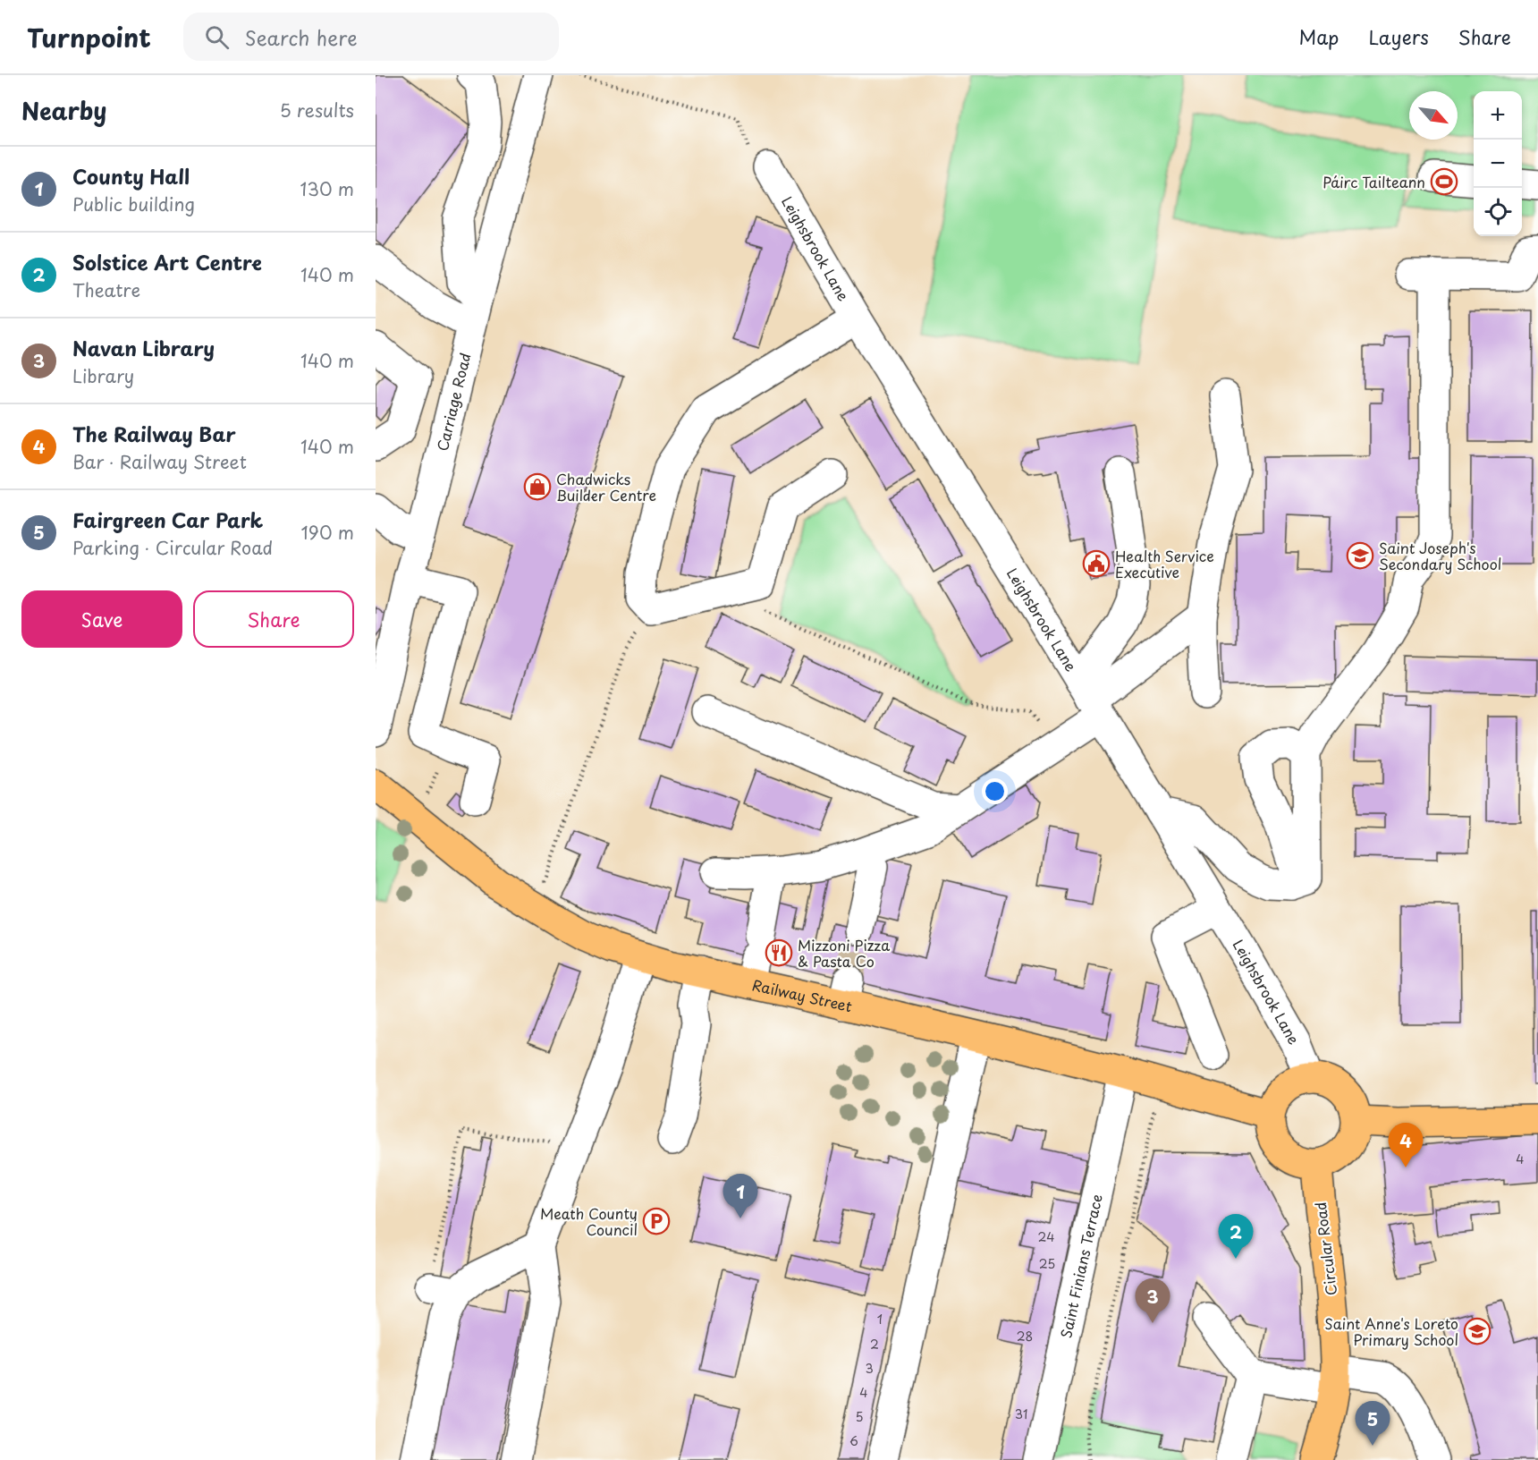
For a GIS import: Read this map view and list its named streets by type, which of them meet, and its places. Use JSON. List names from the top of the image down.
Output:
{
  "streets": {
    "main road": ["Railway Street", "Circular Road"],
    "street": ["Leighsbrook Lane", "Carriage Road", "Saint Finians Terrace"]
  },
  "crossings": [
    ["Railway Street", "Saint Finians Terrace"]
  ],
  "places": {
    "sports": ["Páirc Tailteann"],
    "shop": ["Chadwicks Builder Centre"],
    "school or university": ["Saint Joseph's Secondary School", "Saint Anne's Loreto Primary School"],
    "public building": ["Health Service Executive"],
    "restaurant": ["Mizzoni Pizza & Pasta Co"],
    "parking": ["Meath County Council"]
  },
  "house_numbers": [
    "4",
    "24",
    "25",
    "1",
    "28",
    "2",
    "3",
    "4",
    "31",
    "5",
    "6"
  ],
  "north": "bottom right",
  "page": {
    "header": "Turnpoint",
    "search": "Search here",
    "nav": ["Map", "Layers", "Share"],
    "heading": ["Nearby", "5 results"],
    "map_buttons": ["+", "−"],
    "list": [
      {
        "mark": "1",
        "name": "County Hall",
        "note": "Public building",
        "value": "130 m"
      },
      {
        "mark": "2",
        "name": "Solstice Art Centre",
        "note": "Theatre",
        "value": "140 m"
      },
      {
        "mark": "3",
        "name": "Navan Library",
        "note": "Library",
        "value": "140 m"
      },
      {
        "mark": "4",
        "name": "The Railway Bar",
        "note": "Bar · Railway Street",
        "value": "140 m"
      },
      {
        "mark": "5",
        "name": "Fairgreen Car Park",
        "note": "Parking · Circular Road",
        "value": "190 m"
      }
    ],
    "buttons": ["Save", "Share"],
    "pins": [
      "4",
      "1",
      "2",
      "3",
      "5"
    ]
  }
}
